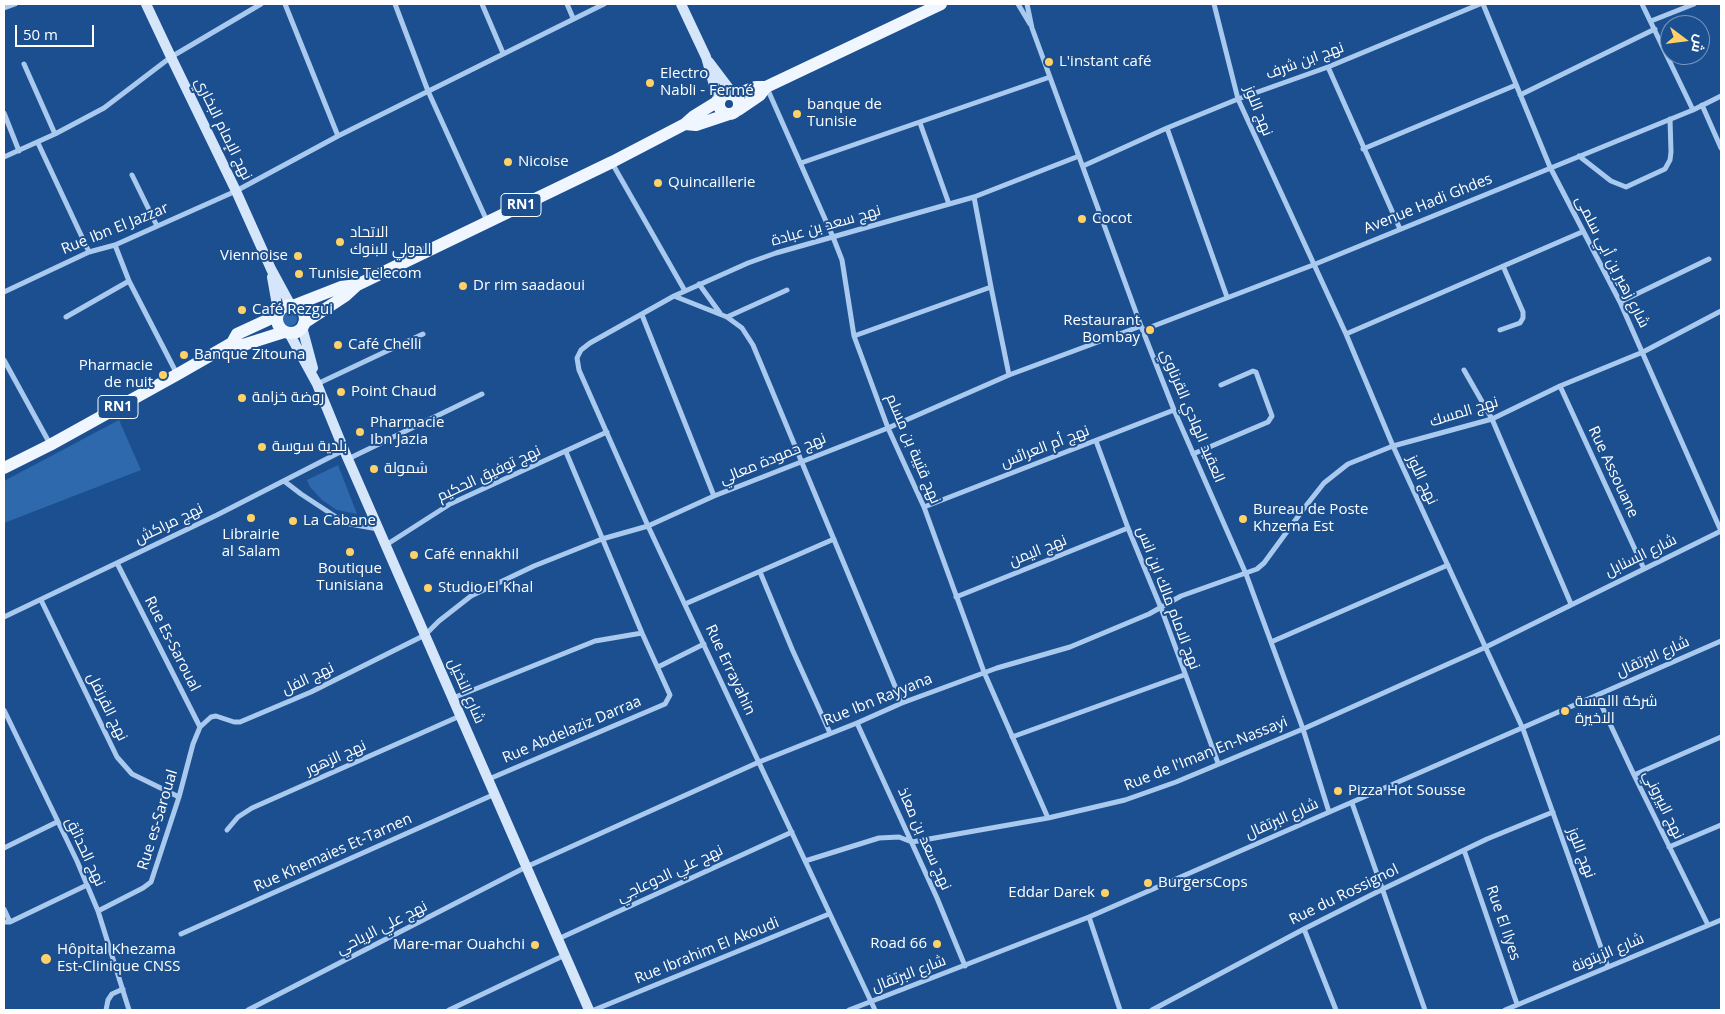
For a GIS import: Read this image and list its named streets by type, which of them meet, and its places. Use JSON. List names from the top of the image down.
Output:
{
  "streets": {
    "main road": ["RN1"],
    "street": [
      "نهج ابن شرف",
      "نهج اللوز",
      "نهج الإمام البخاري",
      "Avenue Hadi Ghdes",
      "نهج سعد بن عبادة",
      "Rue Ibn El Jazzar",
      "شارع زهير بن أبي سلمى",
      "نهج المسك",
      "العقيد الهادي القرناوي",
      "نهج أم العرائس",
      "نهج قتيبة بن مسلم",
      "نهج حمودة معالي",
      "Rue Assouane",
      "نهج توفيق الحكيم",
      "نهج مراكش",
      "نهج اليمن",
      "شارع السنابل",
      "نهج الامام مالك ابن انس",
      "Rue Es-Saroual",
      "شارع البرتقال",
      "Rue Errayahin",
      "نهج الفل",
      "شارع النخيل",
      "Rue Ibn Rayyana",
      "نهج القرنفل",
      "Rue Abdelaziz Darraa",
      "Rue de l'Iman En-Nassayi",
      "نهج الزهور",
      "نهج البيروني",
      "Rue es-Saroual",
      "نهج سعد بن معاذ",
      "نهج الحدائق",
      "Rue Khemaies Et-Tarnen",
      "نهج علي الدوعاجي",
      "Rue du Rossignol",
      "Rue El Ilyes",
      "نهج علي الرياحي",
      "Rue Ibrahim El Akoudi",
      "شارع الزيتونة"
    ]
  },
  "crossings": [
    ["نهج ابن شرف", "نهج اللوز"],
    ["نهج ابن شرف", "شارع زهير بن أبي سلمى"],
    ["نهج ابن شرف", "العقيد الهادي القرناوي"],
    ["نهج اللوز", "Avenue Hadi Ghdes"],
    ["نهج اللوز", "نهج المسك"],
    ["نهج اللوز", "شارع السنابل"],
    ["نهج اللوز", "شارع البرتقال"],
    ["نهج اللوز", "Rue de l'Iman En-Nassayi"],
    ["نهج اللوز", "Rue du Rossignol"],
    ["نهج اللوز", "شارع الزيتونة"],
    ["نهج الإمام البخاري", "RN1"],
    ["نهج الإمام البخاري", "Rue Ibn El Jazzar"],
    ["Avenue Hadi Ghdes", "شارع زهير بن أبي سلمى"],
    ["Avenue Hadi Ghdes", "العقيد الهادي القرناوي"],
    ["Avenue Hadi Ghdes", "نهج حمودة معالي"],
    ["RN1", "نهج قتيبة بن مسلم"],
    ["نهج سعد بن عبادة", "العقيد الهادي القرناوي"],
    ["نهج سعد بن عبادة", "نهج قتيبة بن مسلم"],
    ["نهج سعد بن عبادة", "Rue Errayahin"],
    ["شارع زهير بن أبي سلمى", "نهج المسك"],
    ["شارع زهير بن أبي سلمى", "شارع السنابل"],
    ["نهج المسك", "العقيد الهادي القرناوي"],
    ["نهج المسك", "Rue Assouane"],
    ["نهج المسك", "Rue Ibn Rayyana"],
    ["العقيد الهادي القرناوي", "نهج أم العرائس"],
    ["العقيد الهادي القرناوي", "نهج حمودة معالي"],
    ["العقيد الهادي القرناوي", "شارع البرتقال"],
    ["العقيد الهادي القرناوي", "Rue Ibn Rayyana"],
    ["العقيد الهادي القرناوي", "Rue de l'Iman En-Nassayi"],
    ["نهج أم العرائس", "نهج قتيبة بن مسلم"],
    ["نهج أم العرائس", "نهج الامام مالك ابن انس"],
    ["نهج قتيبة بن مسلم", "نهج حمودة معالي"],
    ["نهج قتيبة بن مسلم", "نهج اليمن"],
    ["نهج قتيبة بن مسلم", "Rue Ibn Rayyana"],
    ["نهج قتيبة بن مسلم", "Rue de l'Iman En-Nassayi"],
    ["نهج حمودة معالي", "Rue Errayahin"],
    ["نهج حمودة معالي", "نهج الفل"],
    ["نهج حمودة معالي", "شارع النخيل"],
    ["Rue Assouane", "شارع السنابل"],
    ["نهج توفيق الحكيم", "Rue Errayahin"],
    ["نهج توفيق الحكيم", "شارع النخيل"],
    ["نهج مراكش", "Rue Es-Saroual"],
    ["نهج مراكش", "شارع النخيل"],
    ["نهج مراكش", "نهج القرنفل"],
    ["نهج اليمن", "نهج الامام مالك ابن انس"],
    ["شارع السنابل", "Rue de l'Iman En-Nassayi"],
    ["نهج الامام مالك ابن انس", "Rue Ibn Rayyana"],
    ["نهج الامام مالك ابن انس", "Rue de l'Iman En-Nassayi"],
    ["Rue Es-Saroual", "نهج الفل"],
    ["Rue Es-Saroual", "Rue es-Saroual"],
    ["شارع البرتقال", "Rue Errayahin"],
    ["شارع البرتقال", "نهج البيروني"],
    ["شارع البرتقال", "نهج سعد بن معاذ"],
    ["Rue Errayahin", "Rue Ibn Rayyana"],
    ["Rue Errayahin", "Rue de l'Iman En-Nassayi"],
    ["Rue Errayahin", "نهج علي الدوعاجي"],
    ["Rue Errayahin", "Rue Ibrahim El Akoudi"],
    ["نهج الفل", "شارع النخيل"],
    ["نهج الفل", "Rue es-Saroual"],
    ["شارع النخيل", "Rue Ibn Rayyana"],
    ["شارع النخيل", "Rue Abdelaziz Darraa"],
    ["شارع النخيل", "نهج الزهور"],
    ["شارع النخيل", "Rue Khemaies Et-Tarnen"],
    ["شارع النخيل", "نهج علي الدوعاجي"],
    ["شارع النخيل", "نهج علي الرياحي"],
    ["Rue Ibn Rayyana", "نهج سعد بن معاذ"],
    ["Rue Ibn Rayyana", "نهج علي الرياحي"],
    ["نهج القرنفل", "Rue es-Saroual"],
    ["Rue de l'Iman En-Nassayi", "نهج سعد بن معاذ"],
    ["نهج البيروني", "شارع الزيتونة"],
    ["Rue es-Saroual", "نهج الحدائق"],
    ["Rue du Rossignol", "Rue El Ilyes"],
    ["Rue El Ilyes", "شارع الزيتونة"]
  ],
  "places": [
    "L'instant café",
    "Electro Nabli - Fermé",
    "banque de Tunisie",
    "Nicoise",
    "Quincaillerie",
    "Cocot",
    "الاتحاد الدولي للبنوك",
    "Viennoise",
    "Tunisie Telecom",
    "Dr rim saadaoui",
    "Café Rezgui",
    "Restaurant Bombay",
    "Café Chelli",
    "Banque Zitouna",
    "Pharmacie de nuit",
    "Point Chaud",
    "روضة خزامة",
    "Pharmacie Ibn Jazia",
    "بلدية سوسة",
    "شمولة",
    "Librairie al Salam",
    "Bureau de Poste Khzema Est",
    "La Cabane",
    "Boutique Tunisiana",
    "Café ennakhil",
    "Studio El Khal",
    "شركة االمسة الاخيرة",
    "Pizza Hot Sousse",
    "BurgersCops",
    "Eddar Darek",
    "Road 66",
    "Mare-mar Ouahchi",
    "Hôpital Khezama Est-Clinique CNSS"
  ],
  "scale_bar": "50 m",
  "north": "right"
}
